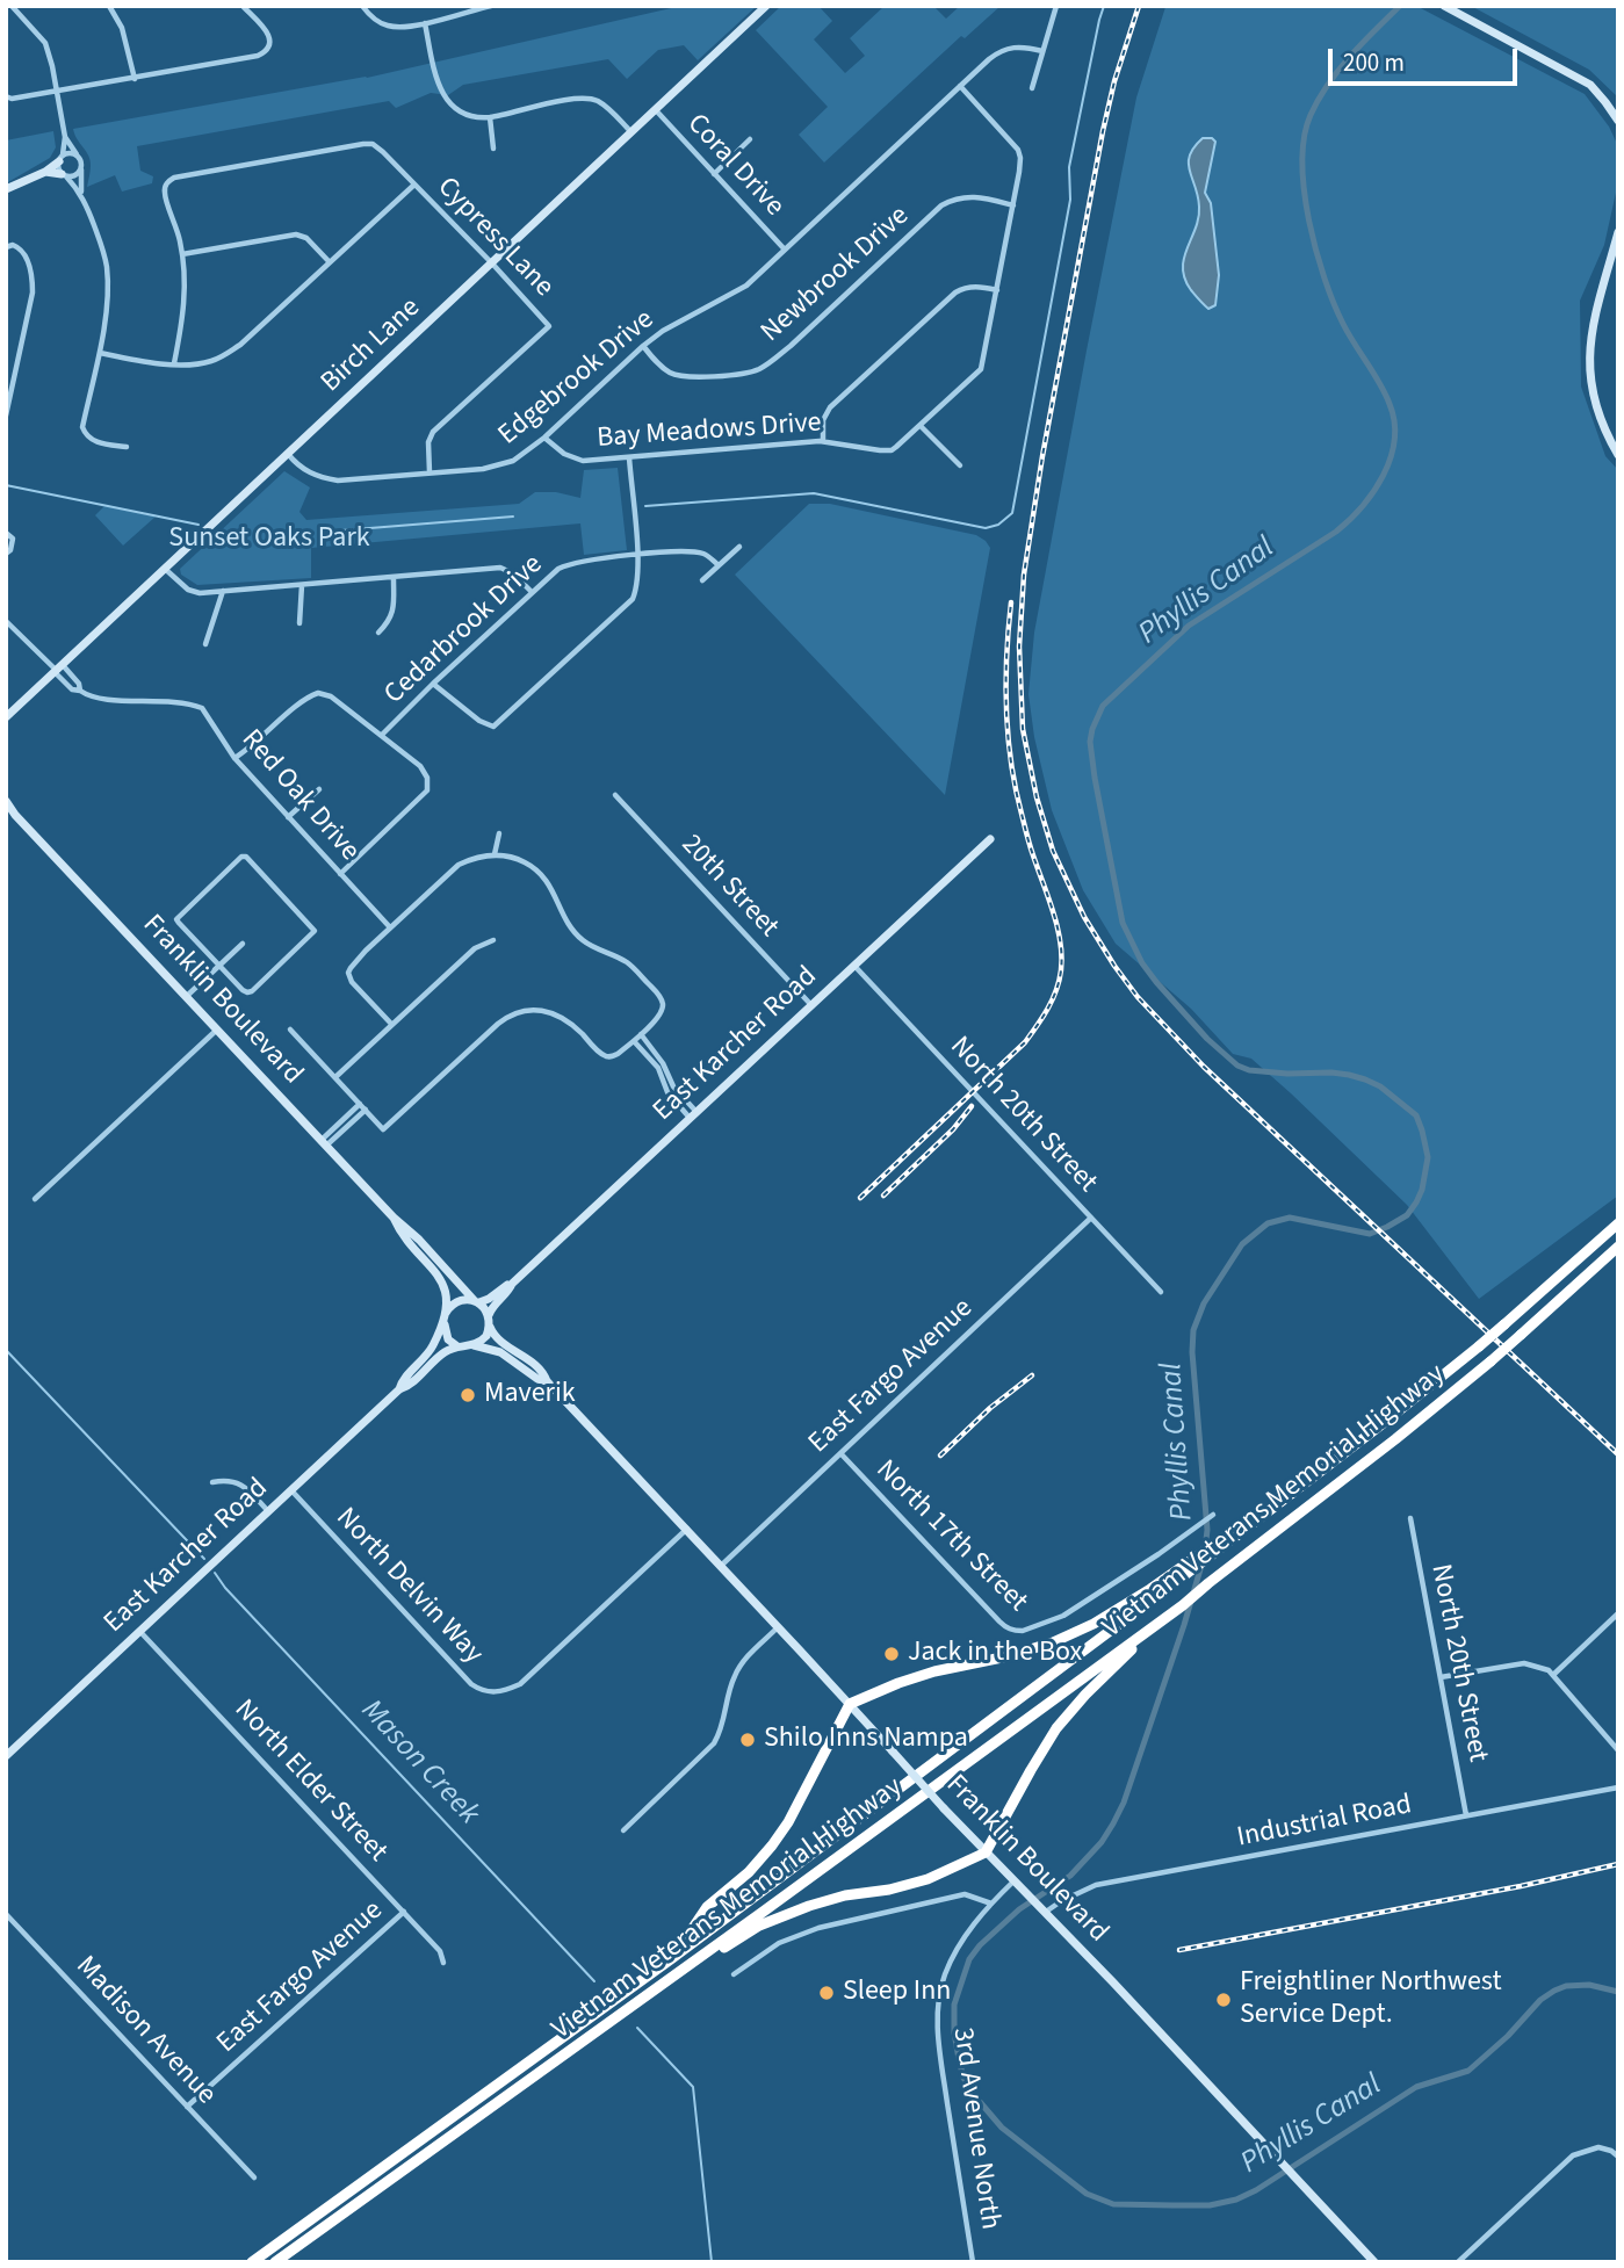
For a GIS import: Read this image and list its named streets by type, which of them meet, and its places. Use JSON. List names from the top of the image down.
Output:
{
  "streets": {
    "highway": ["Vietnam Veterans Memorial Highway"],
    "main road": ["Birch Lane", "Franklin Boulevard", "East Karcher Road"],
    "street": [
      "Coral Drive",
      "Cypress Lane",
      "Newbrook Drive",
      "Edgebrook Drive",
      "Bay Meadows Drive",
      "Cedarbrook Drive",
      "Red Oak Drive",
      "20th Street",
      "North 20th Street",
      "East Fargo Avenue",
      "North 17th Street",
      "North Delvin Way",
      "North Elder Street",
      "Industrial Road",
      "Madison Avenue",
      "3rd Avenue North"
    ]
  },
  "crossings": [
    ["Coral Drive", "Birch Lane"],
    ["Coral Drive", "Edgebrook Drive"],
    ["Cypress Lane", "Birch Lane"],
    ["Cypress Lane", "Edgebrook Drive"],
    ["Newbrook Drive", "Edgebrook Drive"],
    ["Newbrook Drive", "Bay Meadows Drive"],
    ["Birch Lane", "Edgebrook Drive"],
    ["Birch Lane", "Red Oak Drive"],
    ["Edgebrook Drive", "Bay Meadows Drive"],
    ["20th Street", "East Karcher Road"],
    ["Franklin Boulevard", "East Fargo Avenue"],
    ["Franklin Boulevard", "North Delvin Way"],
    ["Franklin Boulevard", "Industrial Road"],
    ["Franklin Boulevard", "3rd Avenue North"],
    ["East Karcher Road", "North 20th Street"],
    ["East Karcher Road", "North Delvin Way"],
    ["East Karcher Road", "North Elder Street"],
    ["North 20th Street", "East Fargo Avenue"],
    ["North 20th Street", "Industrial Road"],
    ["East Fargo Avenue", "North 17th Street"],
    ["East Fargo Avenue", "North Elder Street"],
    ["East Fargo Avenue", "Madison Avenue"]
  ],
  "water": ["Phyllis Canal", "Mason Creek"],
  "parks": ["Sunset Oaks Park"],
  "places": [
    "Maverik",
    "Jack in the Box",
    "Shilo Inns Nampa",
    "Sleep Inn",
    "Freightliner Northwest Service Dept."
  ],
  "scale_bar": "200 m"
}
